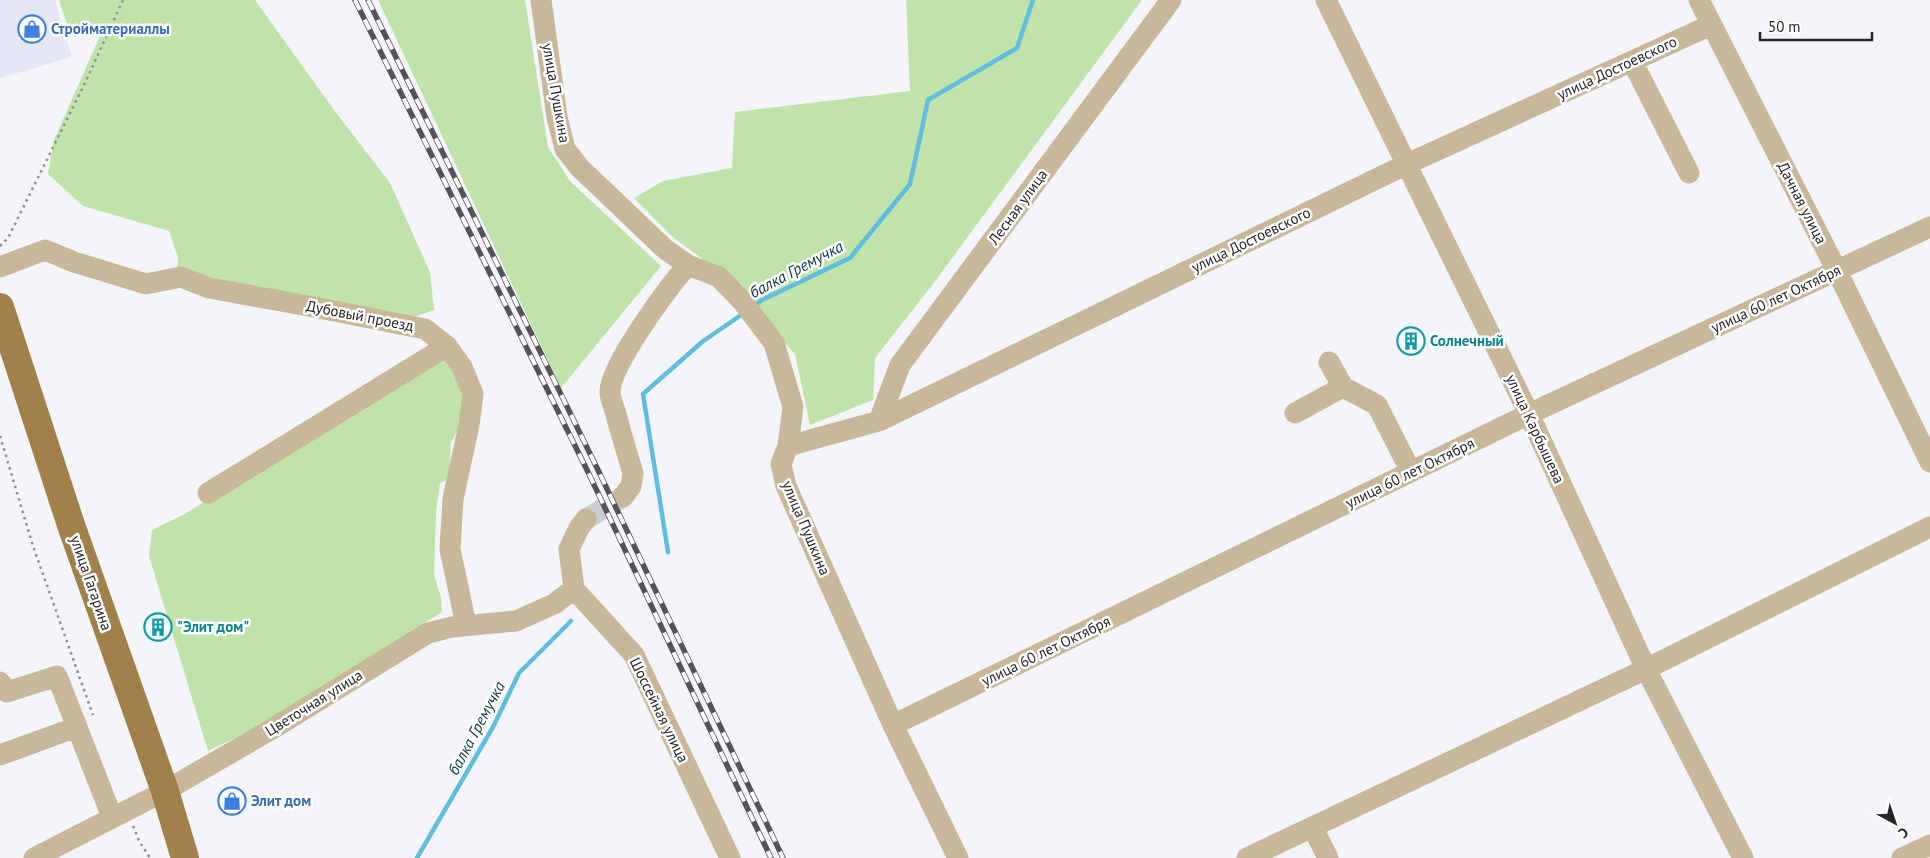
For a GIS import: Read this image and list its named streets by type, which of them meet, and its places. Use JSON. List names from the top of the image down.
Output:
{
  "streets": {
    "main road": ["улица Гагарина"],
    "street": [
      "улица Достоевского",
      "улица Пушкина",
      "Дачная улица",
      "Лесная улица",
      "улица 60 лет Октября",
      "Дубовый проезд",
      "улица Карбышева",
      "Цветочная улица",
      "Шоссейная улица"
    ]
  },
  "crossings": [
    ["улица Достоевского", "улица Пушкина"],
    ["улица Достоевского", "Дачная улица"],
    ["улица Достоевского", "Лесная улица"],
    ["улица Достоевского", "улица Карбышева"],
    ["улица Пушкина", "улица 60 лет Октября"],
    ["Дачная улица", "улица 60 лет Октября"],
    ["улица 60 лет Октября", "улица Карбышева"],
    ["улица Гагарина", "Цветочная улица"],
    ["Цветочная улица", "Шоссейная улица"]
  ],
  "water": ["балка Гремучка"],
  "places": {
    "shop": ["Стройматериаллы", "Элит дом"],
    "building": ["Солнечный", "\"Элит дом\""]
  },
  "scale_bar": "50 m",
  "north": "bottom right"
}
